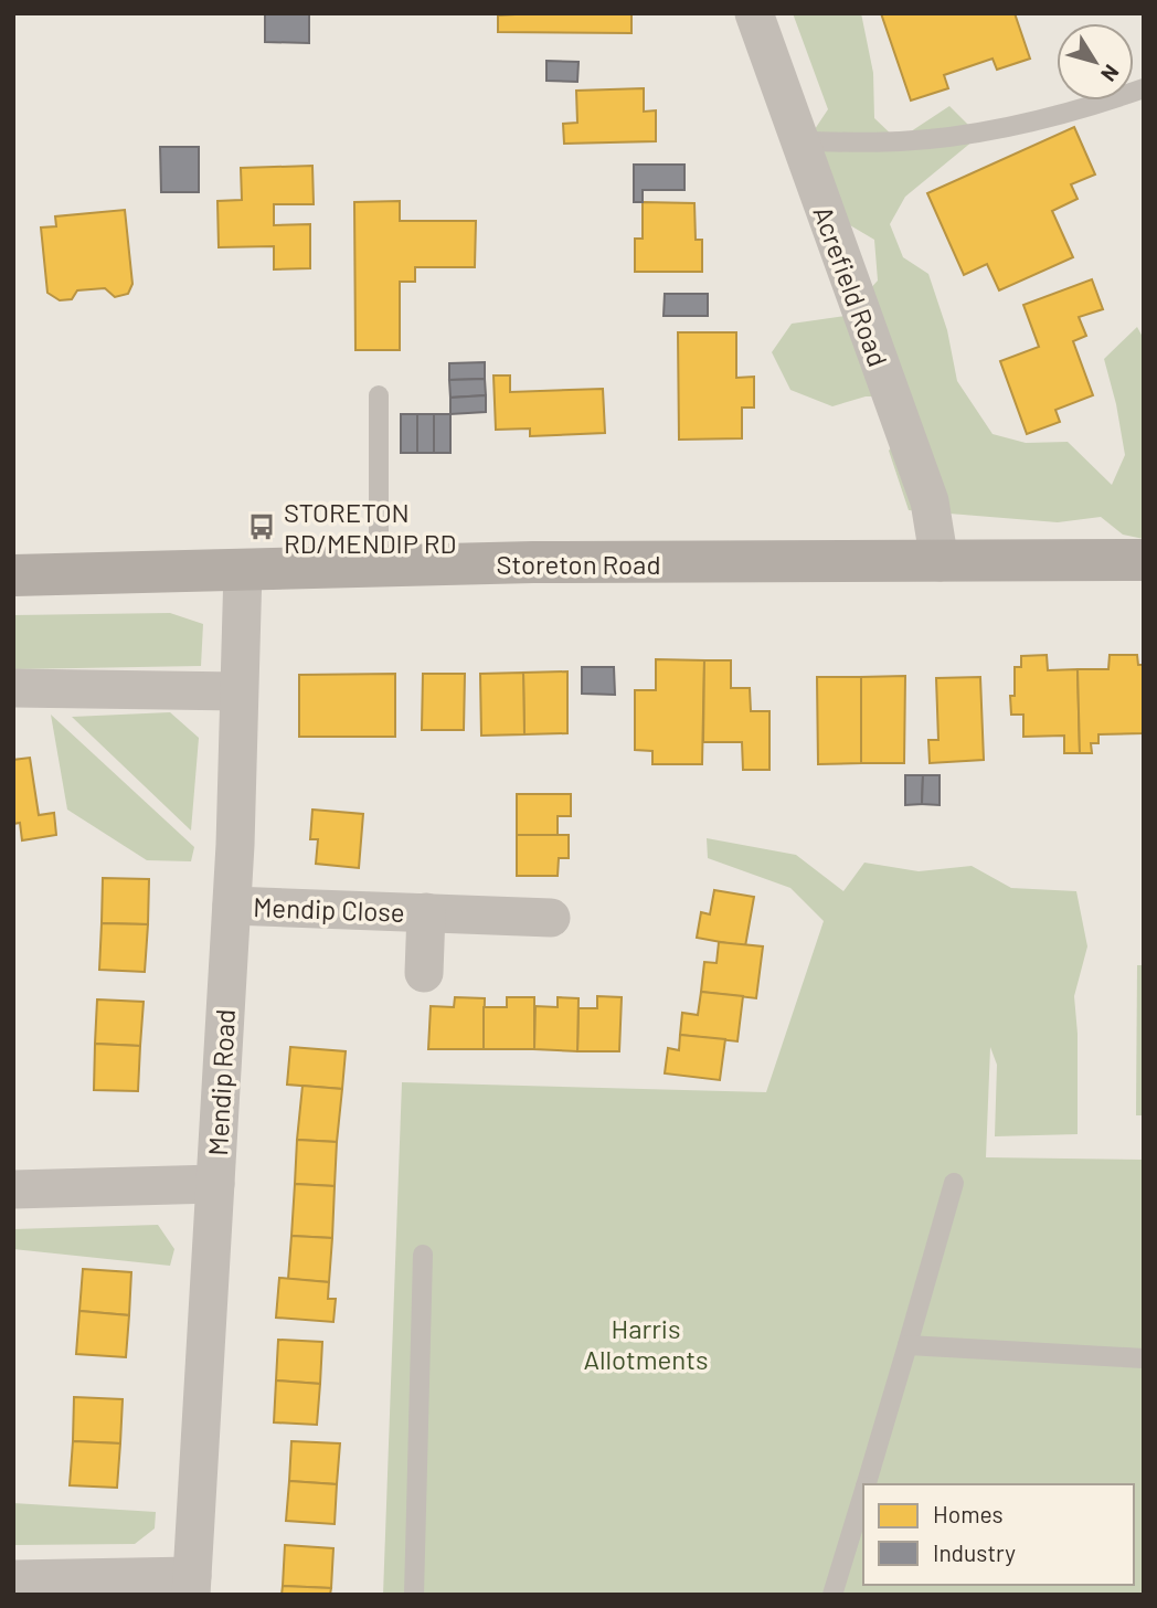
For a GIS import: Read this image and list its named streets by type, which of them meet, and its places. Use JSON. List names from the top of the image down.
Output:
{
  "streets": {
    "main road": ["Storeton Road"],
    "street": ["Acrefield Road", "Mendip Close", "Mendip Road"]
  },
  "crossings": [
    ["Acrefield Road", "Storeton Road"],
    ["Storeton Road", "Mendip Road"],
    ["Mendip Close", "Mendip Road"]
  ],
  "parks": ["Harris Allotments"],
  "places": {
    "bus stop": ["STORETON RD/MENDIP RD"]
  },
  "legend": ["Homes", "Industry"],
  "north": "bottom right"
}
